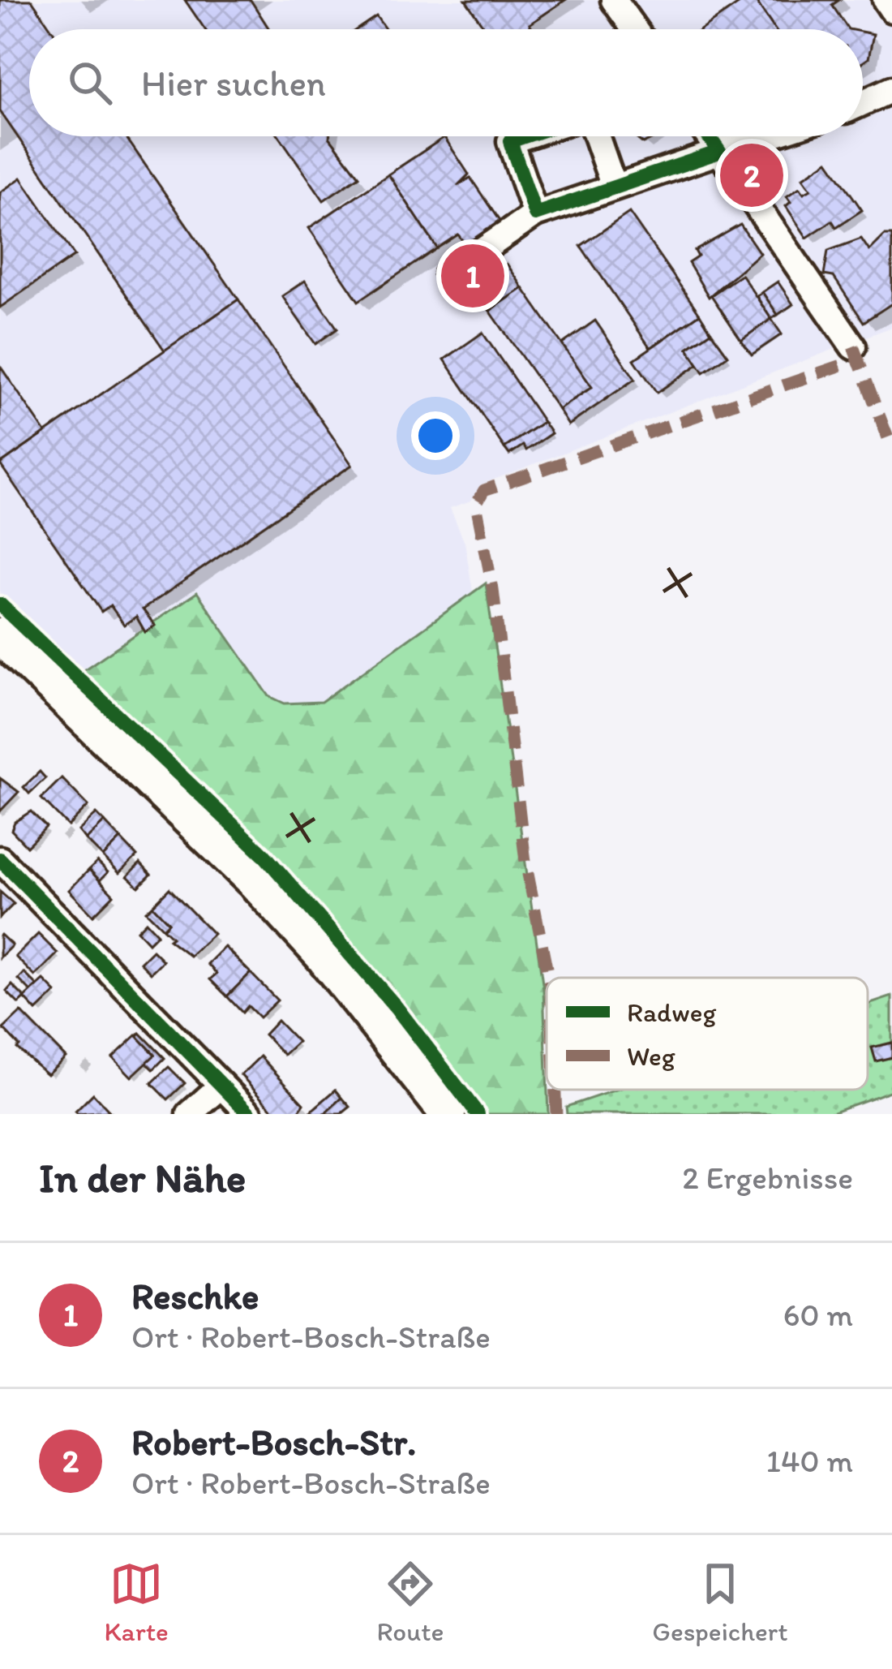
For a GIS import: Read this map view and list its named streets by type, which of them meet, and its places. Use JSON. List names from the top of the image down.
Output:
{
  "legend": ["Radweg", "Weg"],
  "page": {
    "search": "Hier suchen",
    "pins": ["2", "1"],
    "heading": ["In der Nähe", "2 Ergebnisse"],
    "list": [
      {
        "mark": "1",
        "name": "Reschke",
        "note": "Ort · Robert-Bosch-Straße",
        "value": "60 m"
      },
      {
        "mark": "2",
        "name": "Robert-Bosch-Str.",
        "note": "Ort · Robert-Bosch-Straße",
        "value": "140 m"
      }
    ],
    "nav": ["Karte", "Route", "Gespeichert"]
  }
}
